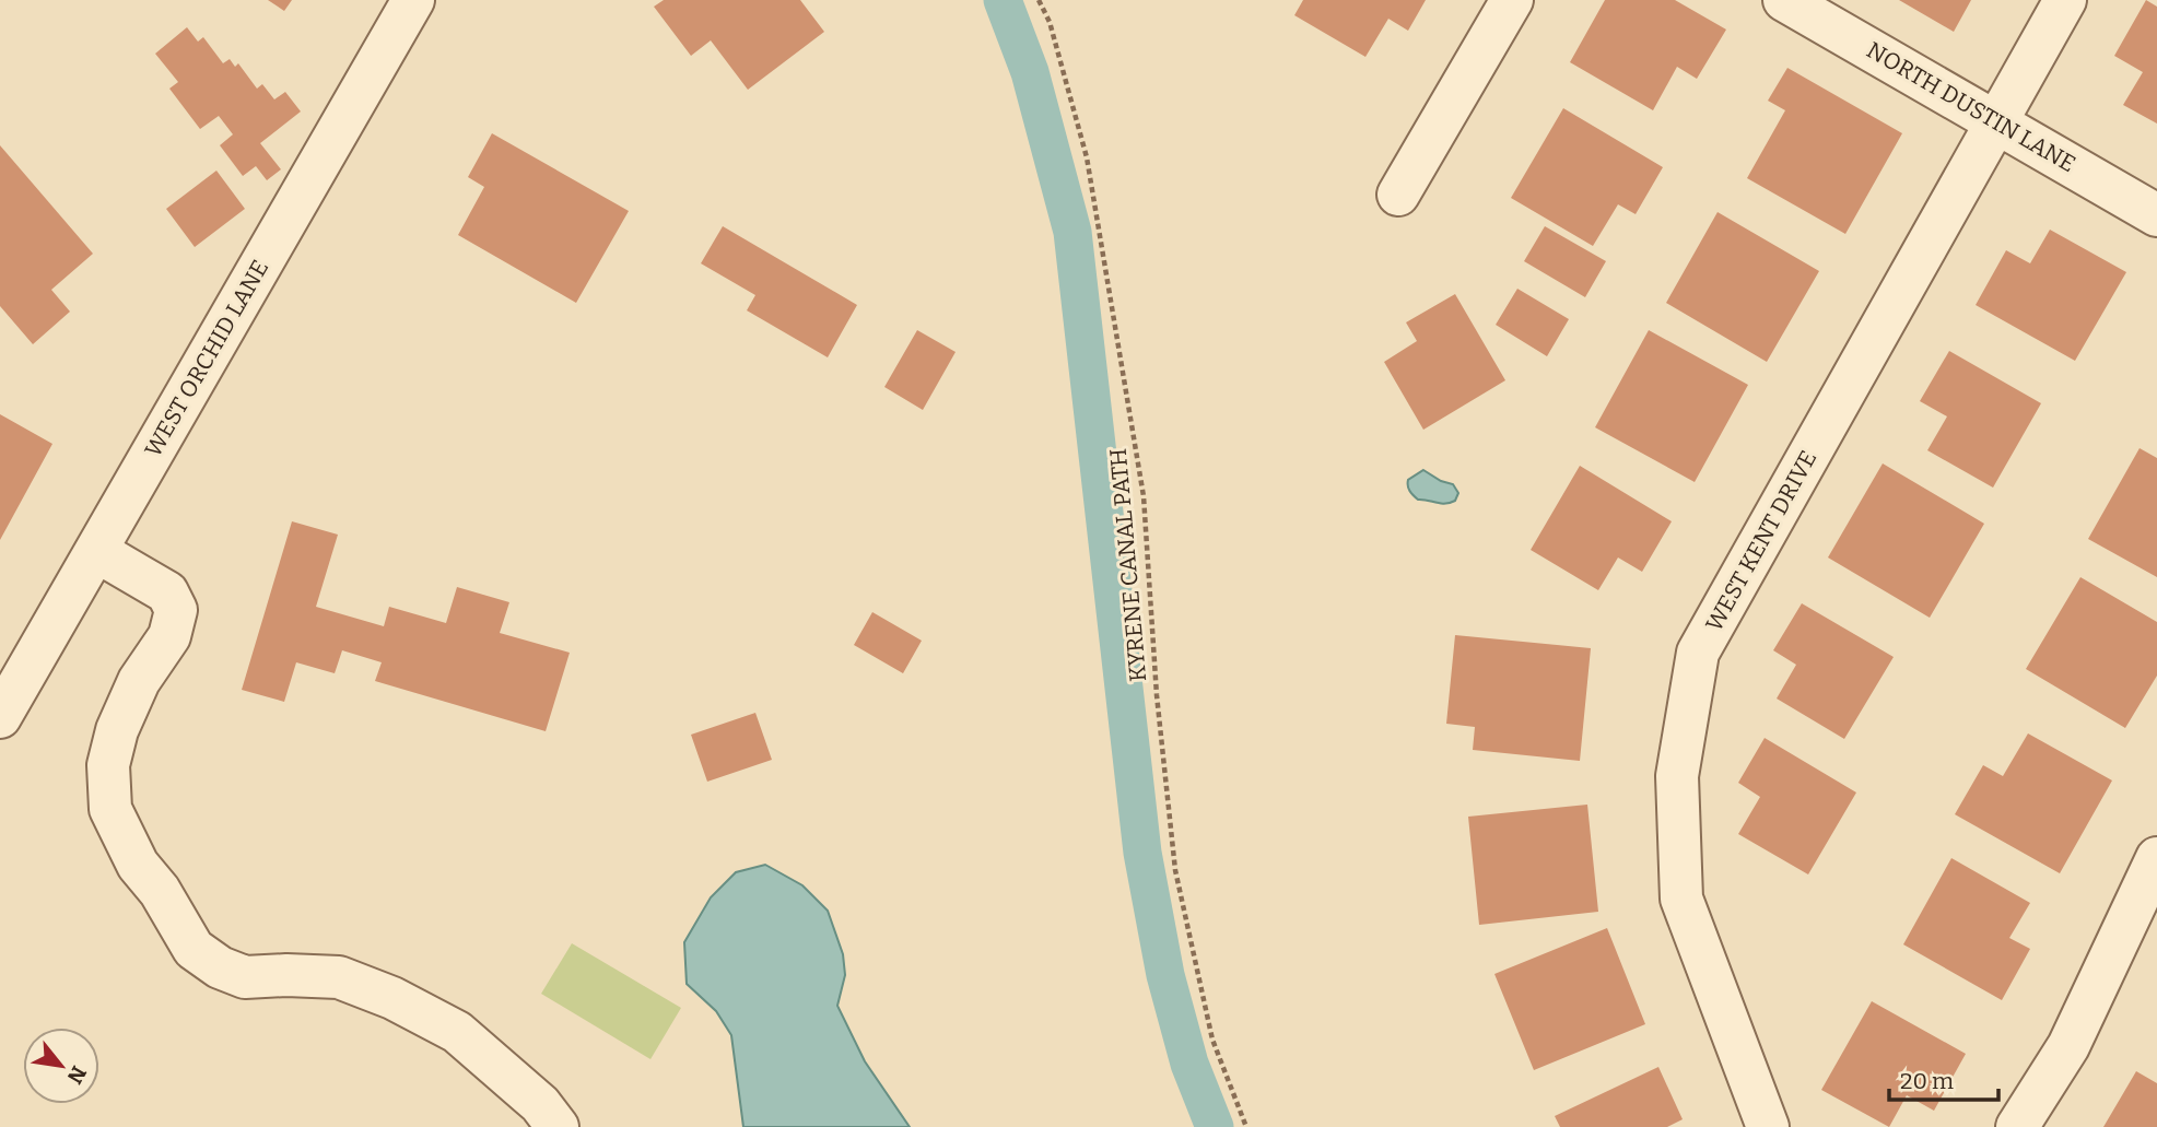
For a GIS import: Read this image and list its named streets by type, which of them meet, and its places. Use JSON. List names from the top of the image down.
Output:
{
  "streets": {
    "street": ["NORTH DUSTIN LANE", "WEST ORCHID LANE", "WEST KENT DRIVE"],
    "path": ["KYRENE CANAL PATH"]
  },
  "crossings": [
    ["NORTH DUSTIN LANE", "WEST KENT DRIVE"]
  ],
  "scale_bar": "20 m",
  "north": "bottom right"
}
